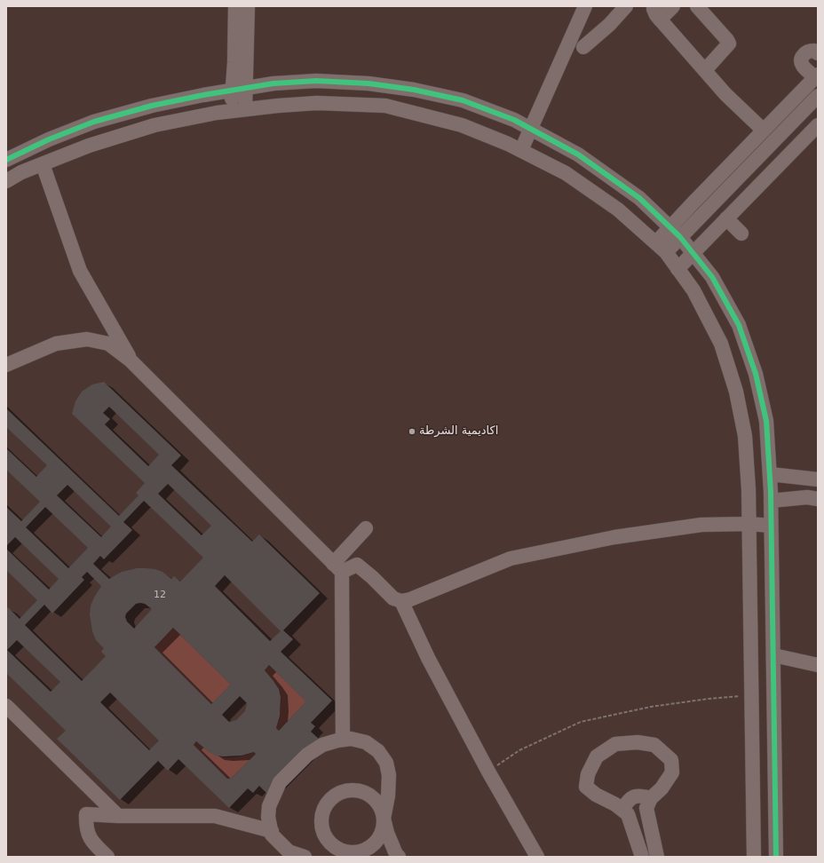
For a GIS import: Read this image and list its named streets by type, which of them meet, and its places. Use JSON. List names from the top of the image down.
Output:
{
  "places": ["اكاديمية الشرطة"],
  "house_numbers": ["12"]
}
